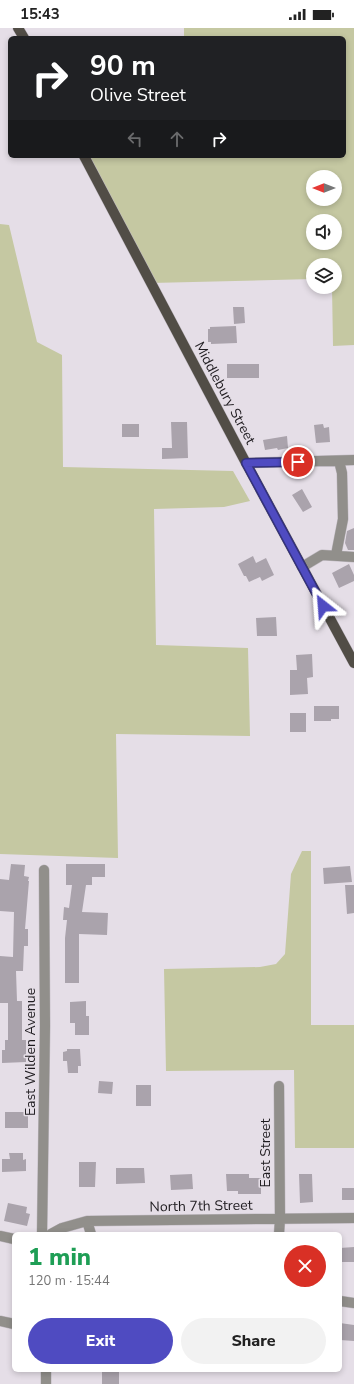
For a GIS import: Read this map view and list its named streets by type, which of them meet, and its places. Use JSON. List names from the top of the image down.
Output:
{
  "streets": {
    "main road": ["Middlebury Street"],
    "street": ["East Wilden Avenue", "East Street", "North 7th Street"]
  },
  "crossings": [
    ["East Street", "North 7th Street"]
  ],
  "north": "left",
  "page": {
    "status": "15:43",
    "turn": ["90 m", "Olive Street"],
    "heading": ["1 min", "120 m · 15:44"],
    "buttons": ["Exit", "Share"]
  }
}
